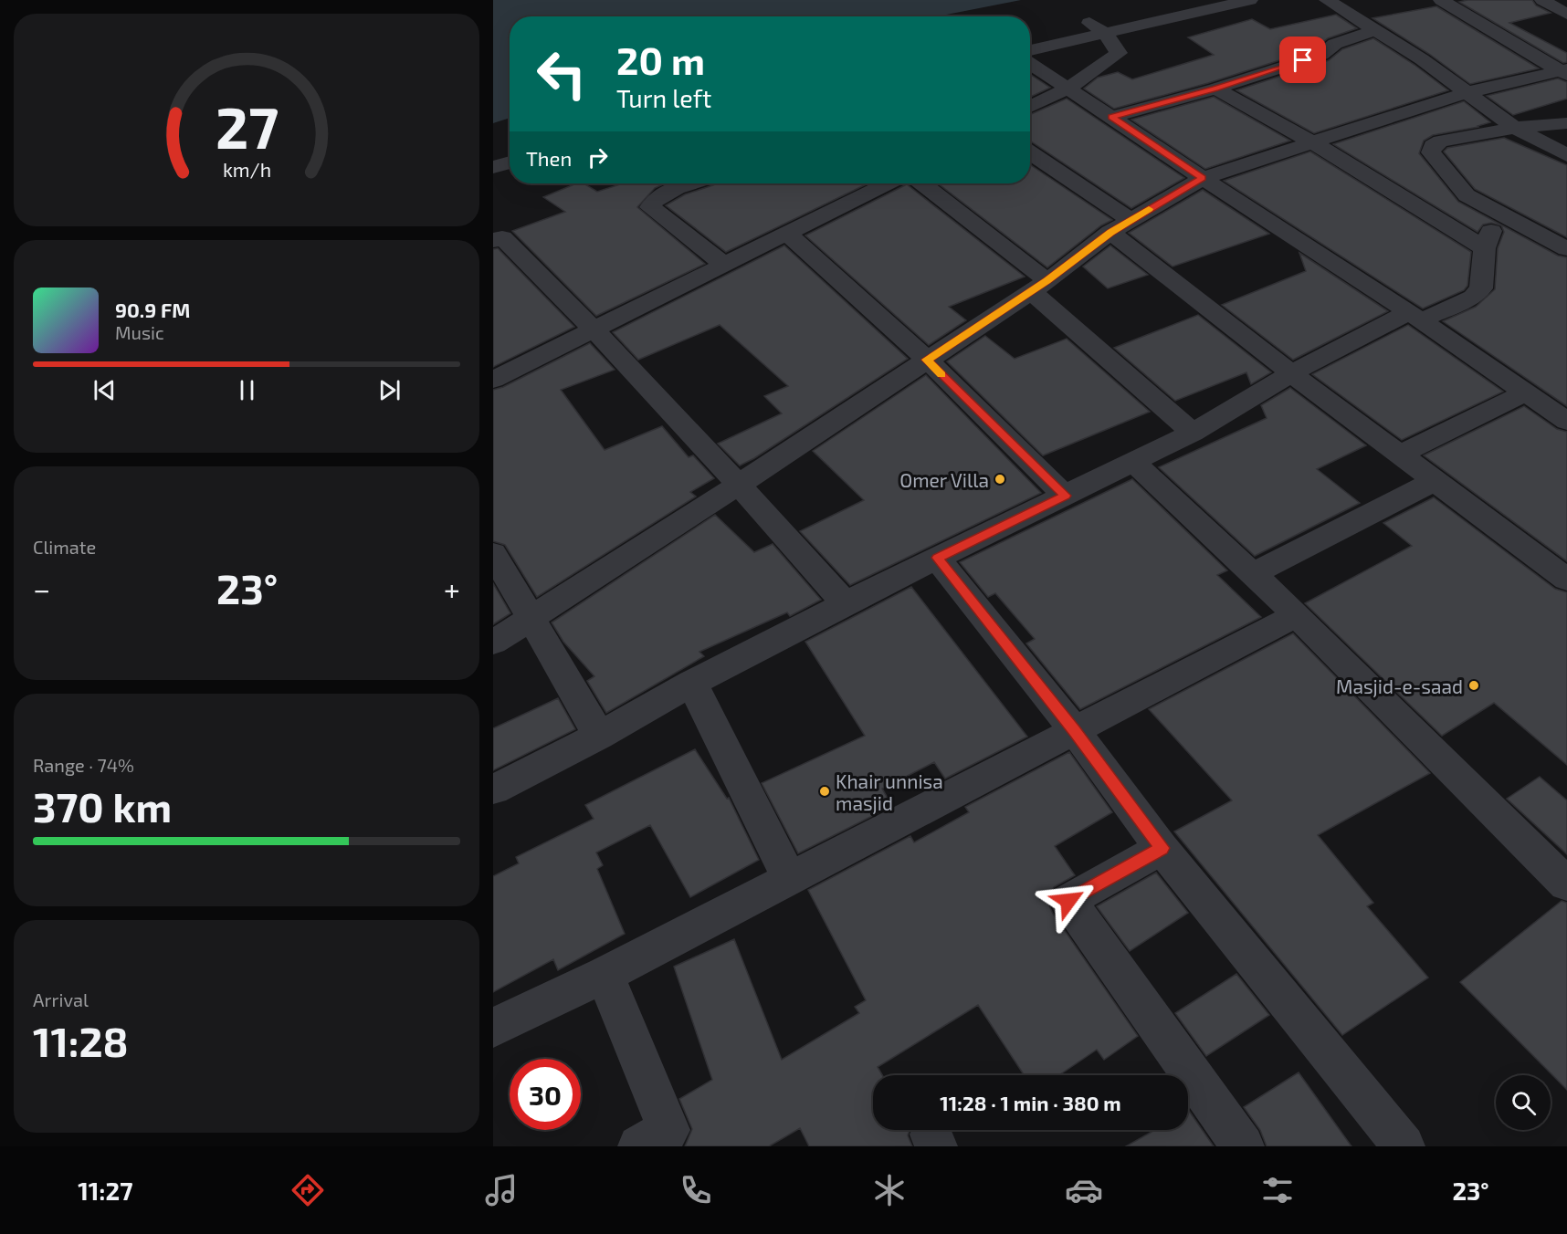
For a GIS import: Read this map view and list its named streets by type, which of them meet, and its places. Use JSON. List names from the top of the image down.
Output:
{
  "places": ["Omer Villa", "Masjid-e-saad", "Khair unnisa masjid"],
  "page": {
    "turn": ["20 m", "Turn left"],
    "then": "Then",
    "song": ["90.9 FM", "Music"],
    "tile": [
      "Climate",
      ["Range · 74%", "370 km"],
      ["Arrival", "11:28"]
    ],
    "heat": ["−", "23°", "+"],
    "limit": "30",
    "trip": "11:28 · 1 min · 380 m",
    "tabs": ["11:27", "23°"],
    "gauge": ["27", "km/h"]
  }
}
